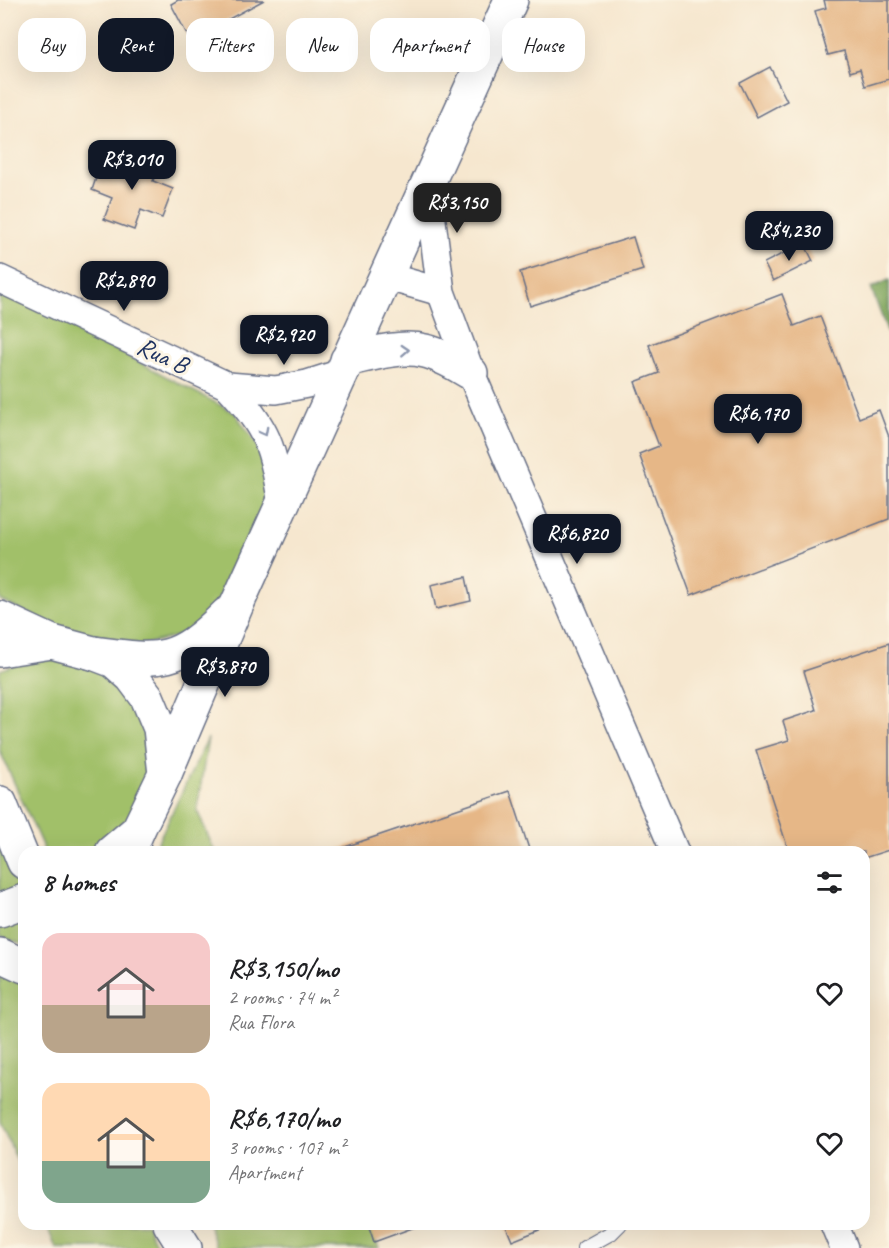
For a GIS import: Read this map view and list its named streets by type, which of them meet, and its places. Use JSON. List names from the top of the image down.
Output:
{
  "streets": {
    "street": ["Rua B"]
  },
  "page": {
    "chip": [
      "Buy",
      "Rent",
      "Filters",
      "New",
      "Apartment",
      "House"
    ],
    "price": [
      "R$3,010",
      "R$3,150",
      "R$4,230",
      "R$2,890",
      "R$2,920",
      "R$6,170",
      "R$6,820",
      "R$3,870"
    ],
    "heading": "8 homes",
    "list": [
      {
        "name": "R$3,150/mo",
        "note": "2 rooms · 74 m² · Rua Flora"
      },
      {
        "name": "R$6,170/mo",
        "note": "3 rooms · 107 m² · Apartment"
      }
    ]
  }
}
